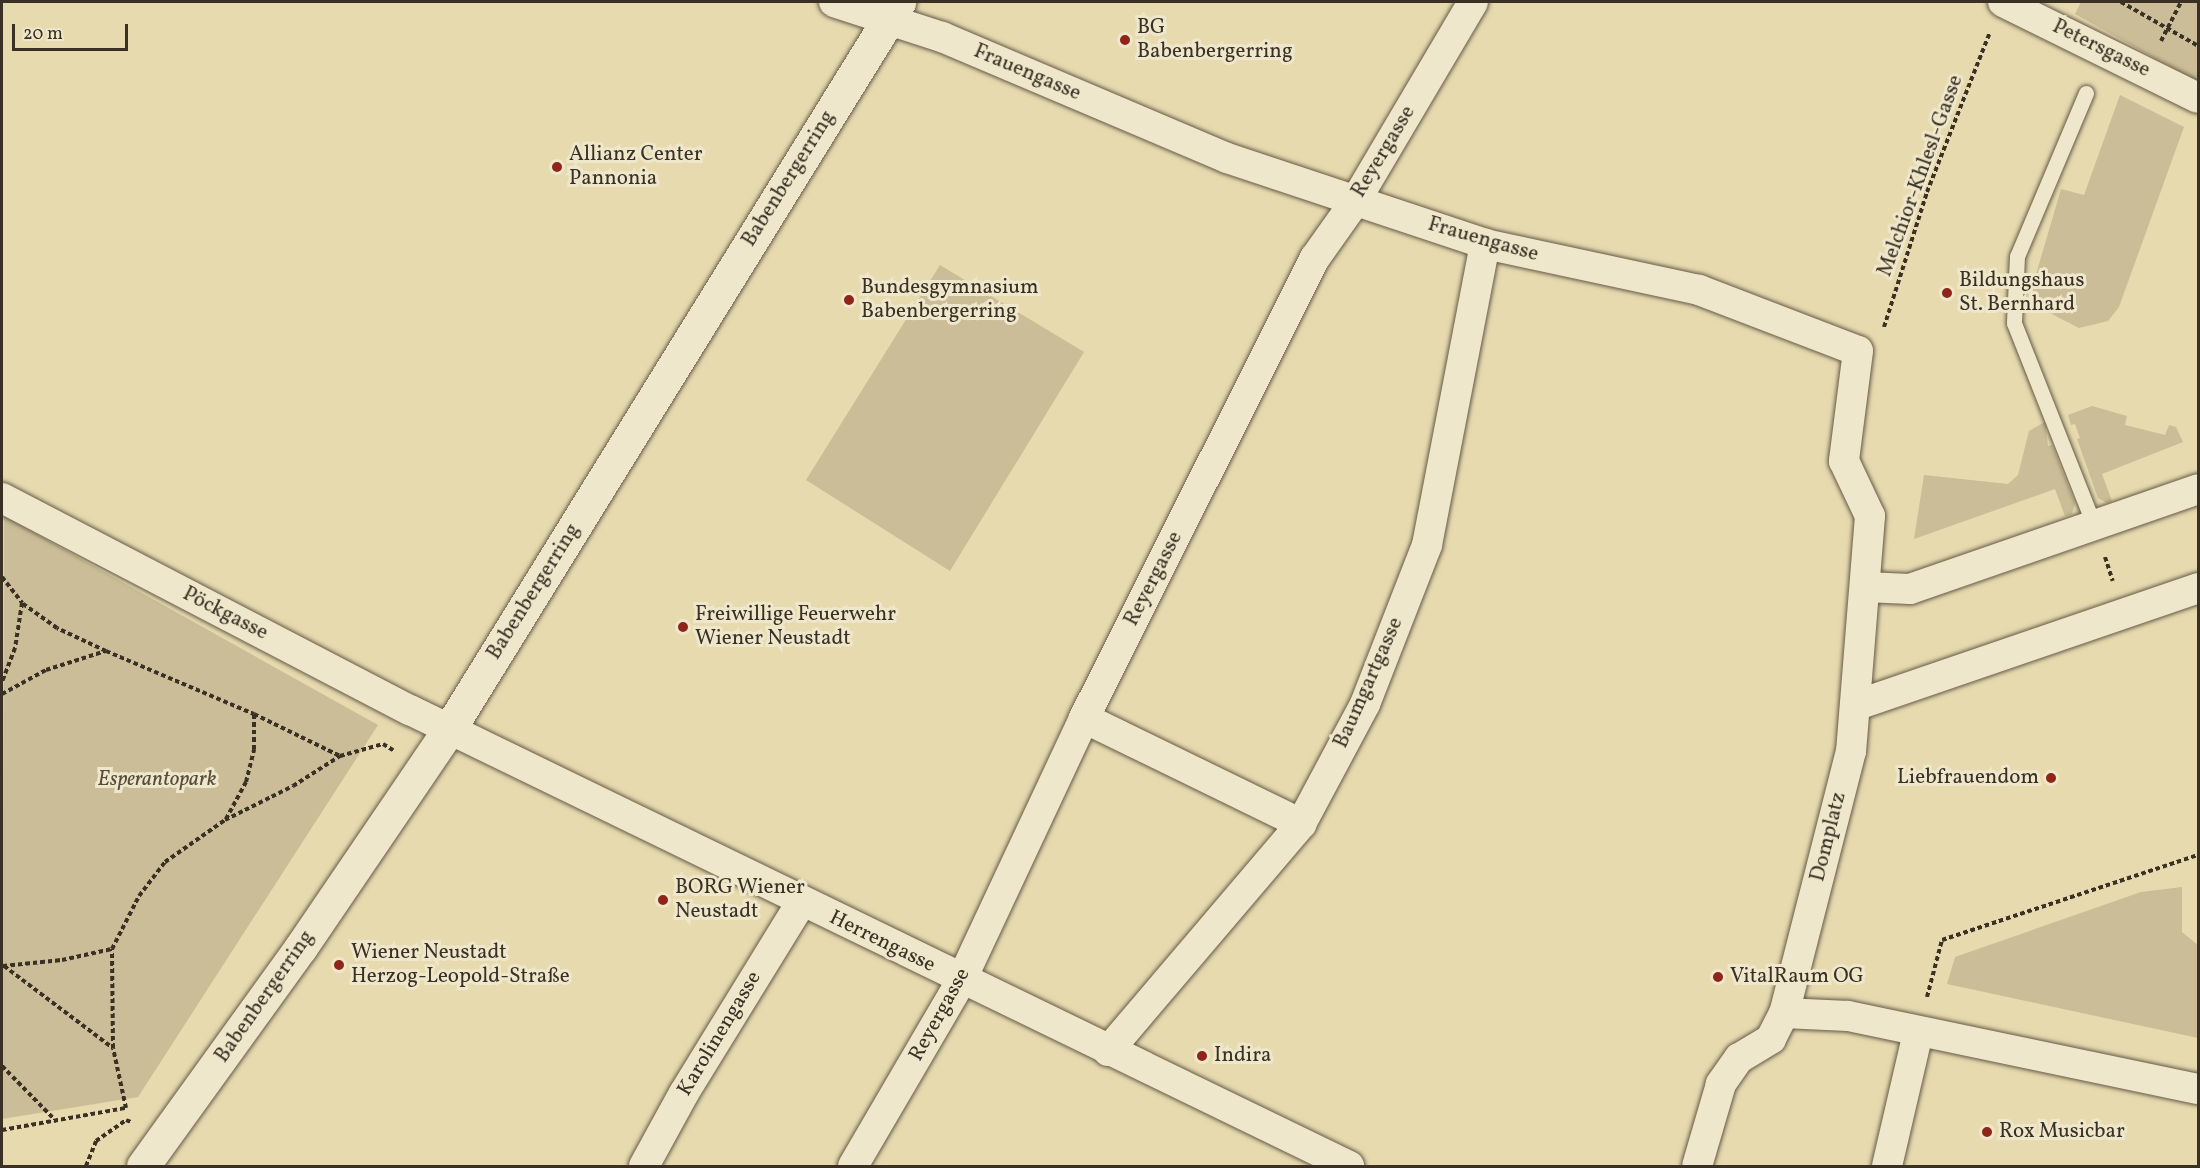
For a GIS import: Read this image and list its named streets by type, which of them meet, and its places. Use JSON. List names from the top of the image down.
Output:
{
  "streets": {
    "street": [
      "Petersgasse",
      "Frauengasse",
      "Reyergasse",
      "Babenbergerring",
      "Pöckgasse",
      "Baumgartgasse",
      "Domplatz",
      "Herrengasse",
      "Karolinengasse"
    ],
    "path": ["Melchior-Khlesl-Gasse"]
  },
  "crossings": [
    ["Petersgasse", "Melchior-Khlesl-Gasse"],
    ["Frauengasse", "Reyergasse"],
    ["Frauengasse", "Melchior-Khlesl-Gasse"],
    ["Frauengasse", "Babenbergerring"],
    ["Frauengasse", "Baumgartgasse"],
    ["Reyergasse", "Herrengasse"],
    ["Babenbergerring", "Pöckgasse"],
    ["Babenbergerring", "Herrengasse"],
    ["Pöckgasse", "Herrengasse"],
    ["Baumgartgasse", "Herrengasse"],
    ["Herrengasse", "Karolinengasse"]
  ],
  "parks": ["Esperantopark"],
  "places": [
    "BG Babenbergerring",
    "Allianz Center Pannonia",
    "Bildungshaus St. Bernhard",
    "Bundesgymnasium Babenbergerring",
    "Freiwillige Feuerwehr Wiener Neustadt",
    "Liebfrauendom",
    "BORG Wiener Neustadt",
    "Wiener Neustadt Herzog-Leopold-Straße",
    "VitalRaum OG",
    "Indira",
    "Rox Musicbar"
  ],
  "scale_bar": "20 m"
}
